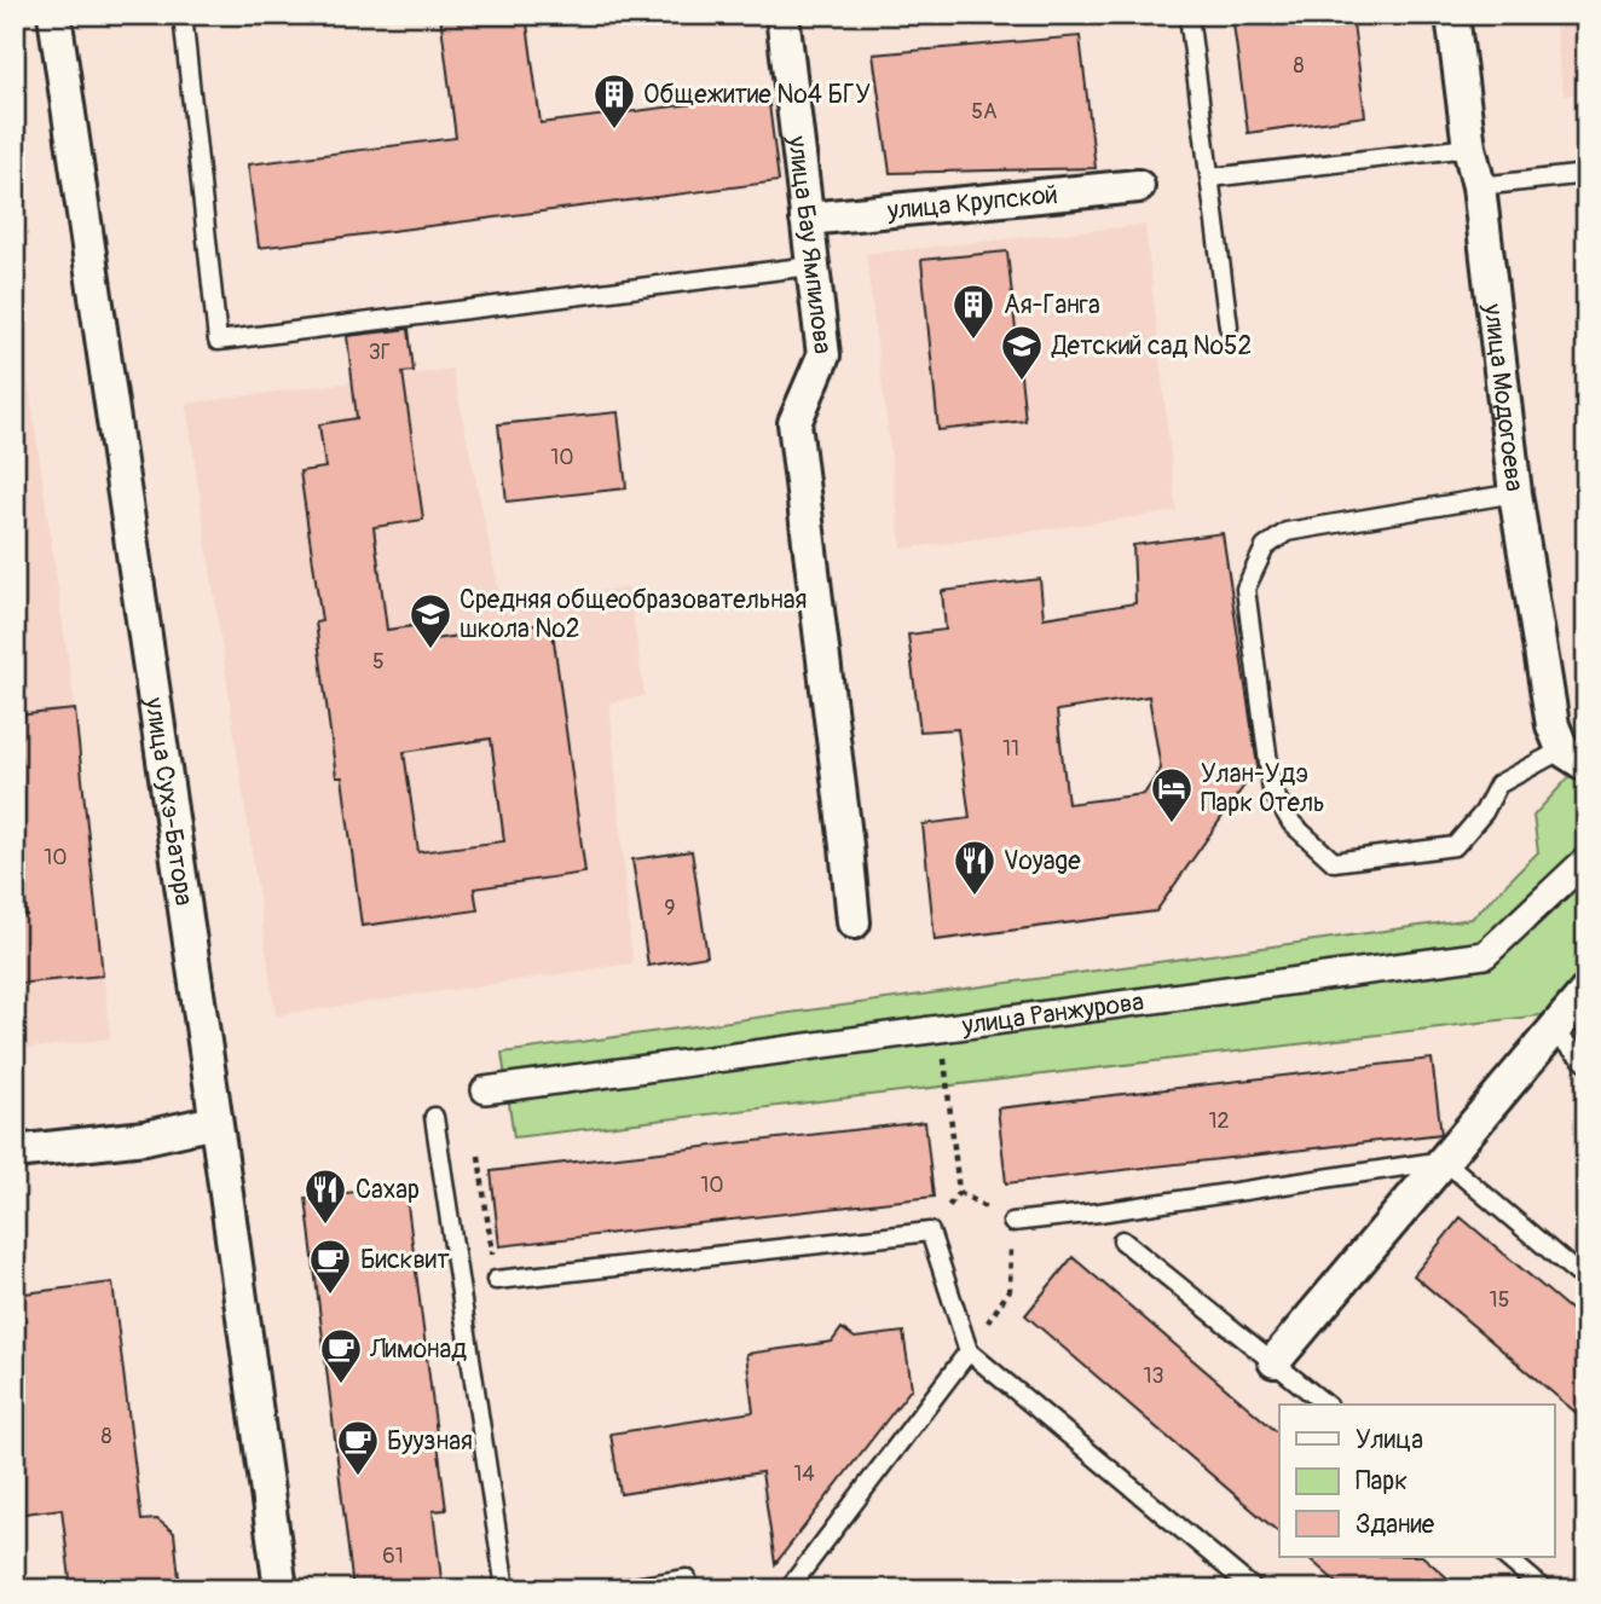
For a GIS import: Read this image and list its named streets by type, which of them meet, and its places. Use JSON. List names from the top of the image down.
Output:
{
  "streets": {
    "street": [
      "улица Крупской",
      "улица Бау Ямпилова",
      "улица Модогоева",
      "улица Сухэ-Батора",
      "улица Ранжурова"
    ]
  },
  "crossings": [
    ["улица Крупской", "улица Бау Ямпилова"]
  ],
  "places": {
    "building": ["Общежитие №4 БГУ", "Ая-Ганга"],
    "school or university": ["Детский сад №52", "Средняя общеобразовательная школа №2"],
    "hotel": ["Улан-Удэ Парк Отель"],
    "restaurant": ["Voyage", "Caxap"],
    "cafe": ["Бисквит", "Лимонад", "Буузная"]
  },
  "house_numbers": [
    "8",
    "5А",
    "3Г",
    "10",
    "5",
    "11",
    "10",
    "9",
    "12",
    "10",
    "15",
    "13",
    "8",
    "14",
    "61"
  ],
  "legend": ["Улица", "Парк", "Здание"]
}
